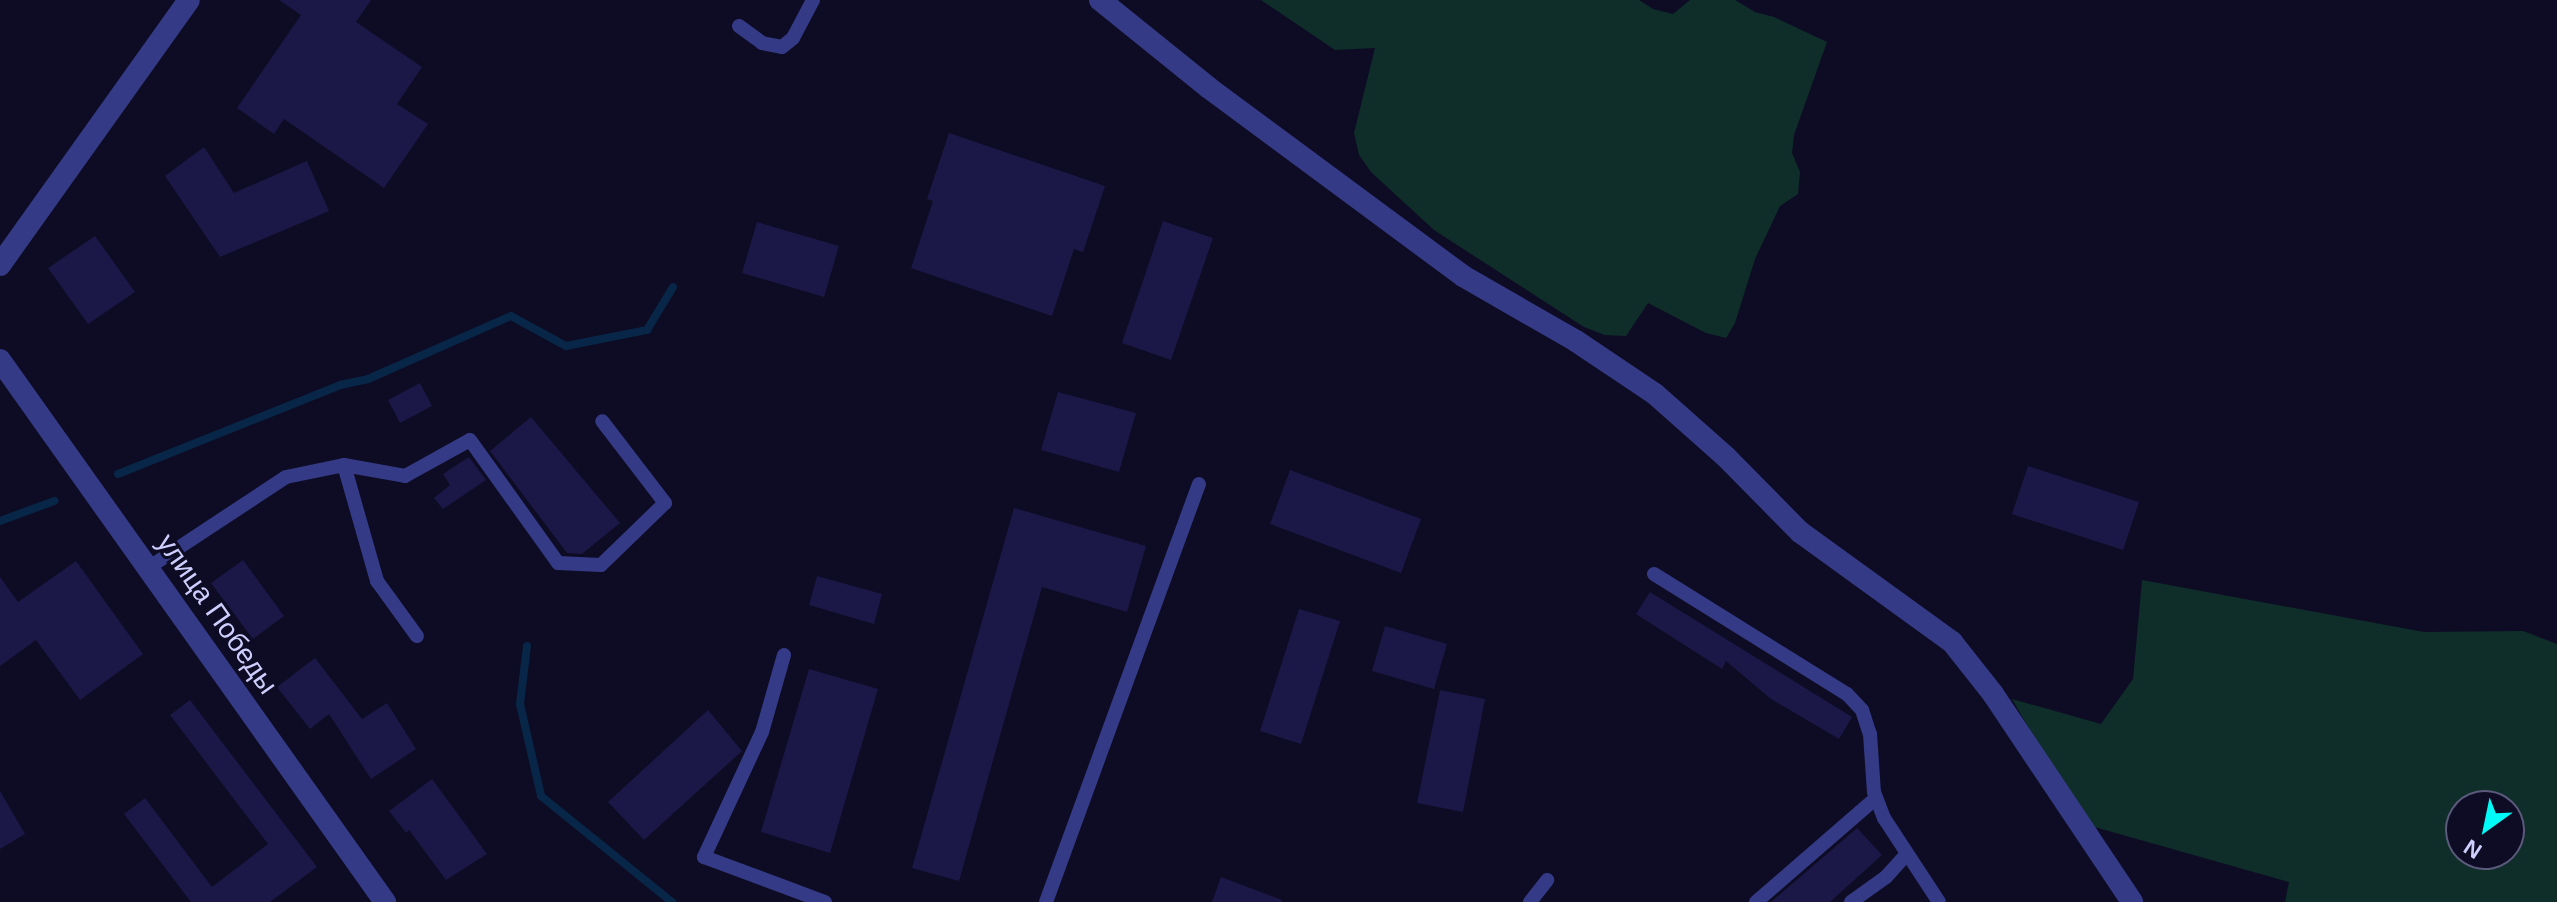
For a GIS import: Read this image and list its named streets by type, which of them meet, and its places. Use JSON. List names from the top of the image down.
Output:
{
  "streets": {
    "street": ["улица Победы"]
  },
  "north": "bottom left"
}
